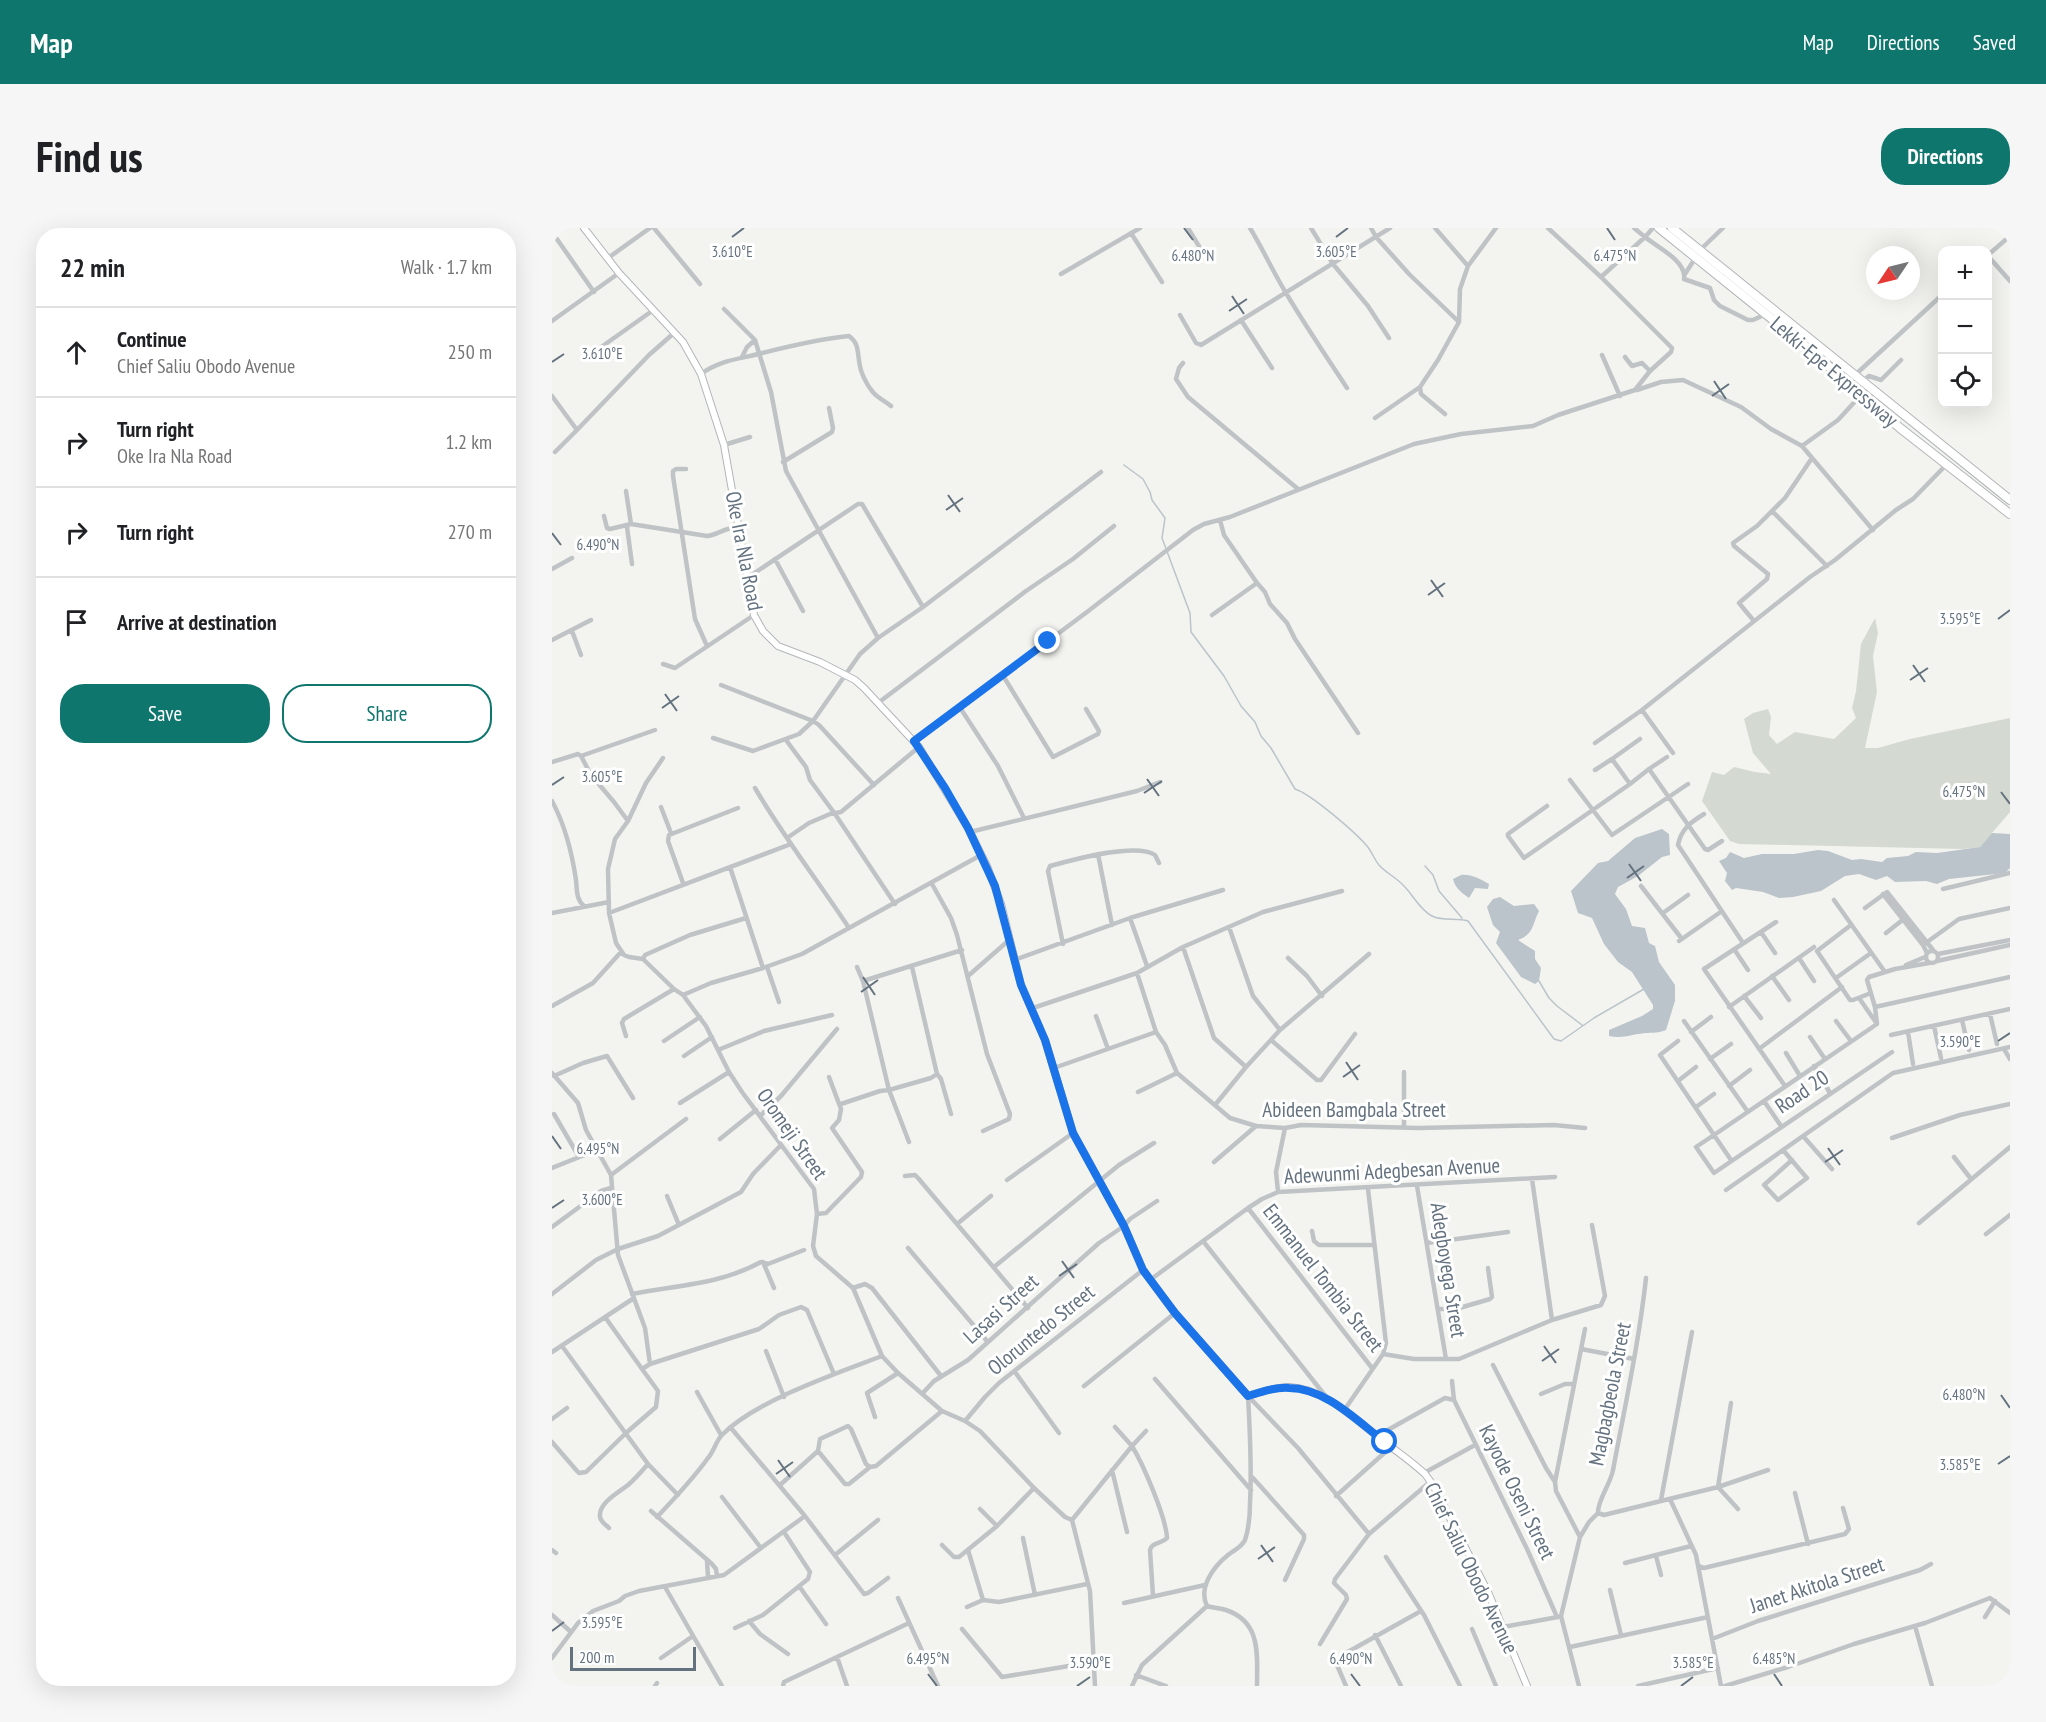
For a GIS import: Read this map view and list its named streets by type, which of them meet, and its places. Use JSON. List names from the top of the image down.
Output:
{
  "streets": {
    "highway": ["Lekki-Epe Expressway"],
    "street": [
      "Oke Ira Nla Road",
      "Road 20",
      "Abideen Bamgbala Street",
      "Oromeji Street",
      "Adewunmi Adegbesan Avenue",
      "Adegboyega Street",
      "Emmanuel Tombia Street",
      "Lasasi Street",
      "Oloruntedo Street",
      "Magbagbeola Street",
      "Kayode Oseni Street",
      "Chief Saliu Obodo Avenue",
      "Janet Akitola Street"
    ]
  },
  "crossings": [
    ["Oke Ira Nla Road", "Adewunmi Adegbesan Avenue"],
    ["Oke Ira Nla Road", "Lasasi Street"],
    ["Oke Ira Nla Road", "Oloruntedo Street"],
    ["Oke Ira Nla Road", "Chief Saliu Obodo Avenue"],
    ["Oromeji Street", "Lasasi Street"],
    ["Oromeji Street", "Oloruntedo Street"],
    ["Adewunmi Adegbesan Avenue", "Adegboyega Street"],
    ["Adewunmi Adegbesan Avenue", "Emmanuel Tombia Street"],
    ["Adegboyega Street", "Emmanuel Tombia Street"]
  ],
  "scale_bar": "200 m",
  "north": "bottom left",
  "page": {
    "header": "Map",
    "nav": ["Map", "Directions", "Saved"],
    "buttons": [
      "Directions",
      ["Save", "Share"]
    ],
    "title": "Find us",
    "heading": ["22 min", "Walk · 1.7 km"],
    "map_buttons": ["+", "−"],
    "list": [
      ["Continue", "Chief Saliu Obodo Avenue", "250 m"],
      ["Turn right", "Oke Ira Nla Road", "1.2 km"],
      ["Turn right", "270 m"],
      "Arrive at destination"
    ],
    "scale": "200 m"
  },
  "coordinates": [
    "3.610°E",
    "3.605°E",
    "6.475°N",
    "6.480°N",
    "6.490°N",
    "3.595°E",
    "3.590°E",
    "6.495°N",
    "3.600°E",
    "3.585°E",
    "6.485°N"
  ]
}
